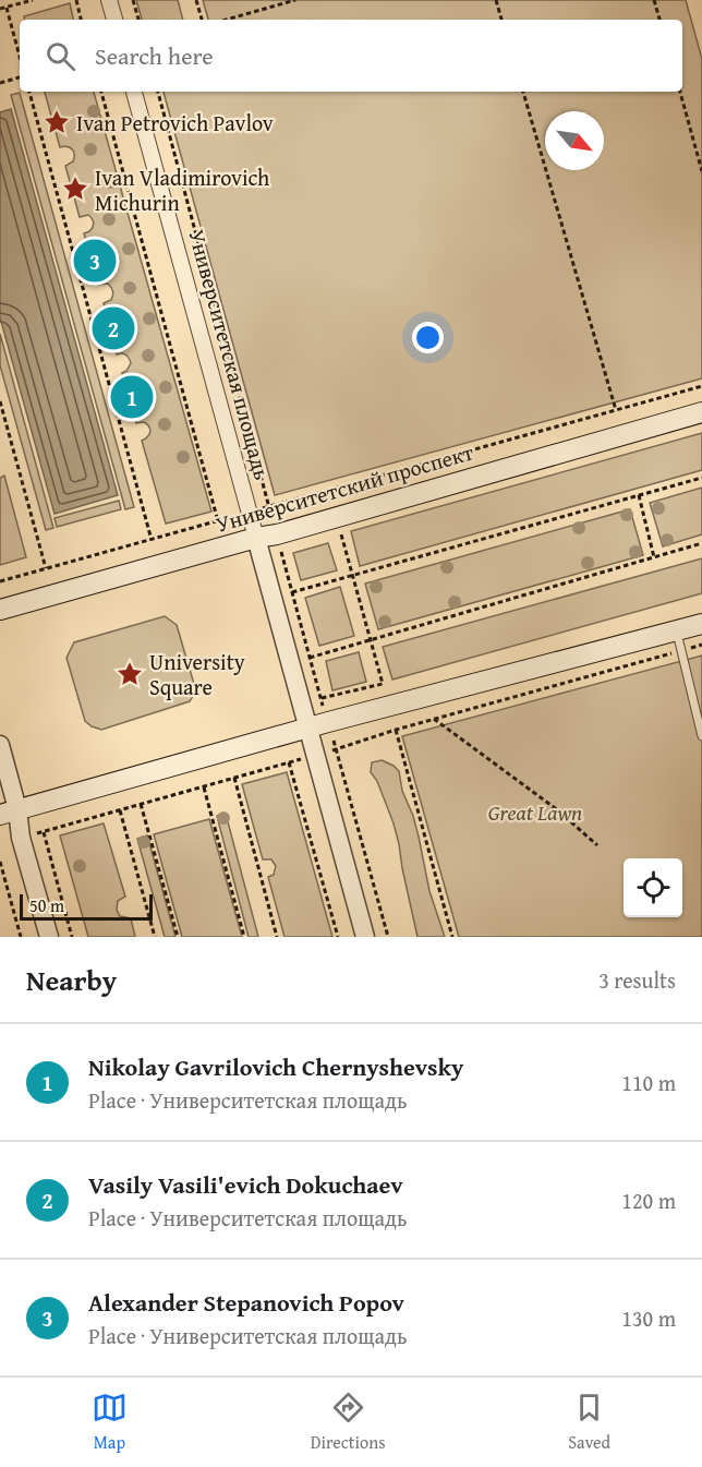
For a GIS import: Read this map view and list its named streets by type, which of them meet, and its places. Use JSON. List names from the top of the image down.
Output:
{
  "streets": {
    "main road": ["Университетский проспект"],
    "street": ["Университетская площадь"]
  },
  "crossings": [
    ["Университетская площадь", "Университетский проспект"]
  ],
  "parks": ["Great Lawn"],
  "places": {
    "place": ["Ivan Petrovich Pavlov", "Ivan Vladimirovich Michurin", "University Square"]
  },
  "scale_bar": "50 m",
  "north": "bottom right",
  "page": {
    "search": "Search here",
    "pins": ["3", "2", "1"],
    "scale": "50 m",
    "heading": ["Nearby", "3 results"],
    "list": [
      {
        "mark": "1",
        "name": "Nikolay Gavrilovich Chernyshevsky",
        "note": "Place · Университетская площадь",
        "value": "110 m"
      },
      {
        "mark": "2",
        "name": "Vasily Vasili'evich Dokuchaev",
        "note": "Place · Университетская площадь",
        "value": "120 m"
      },
      {
        "mark": "3",
        "name": "Alexander Stepanovich Popov",
        "note": "Place · Университетская площадь",
        "value": "130 m"
      }
    ],
    "nav": ["Map", "Directions", "Saved"]
  }
}
